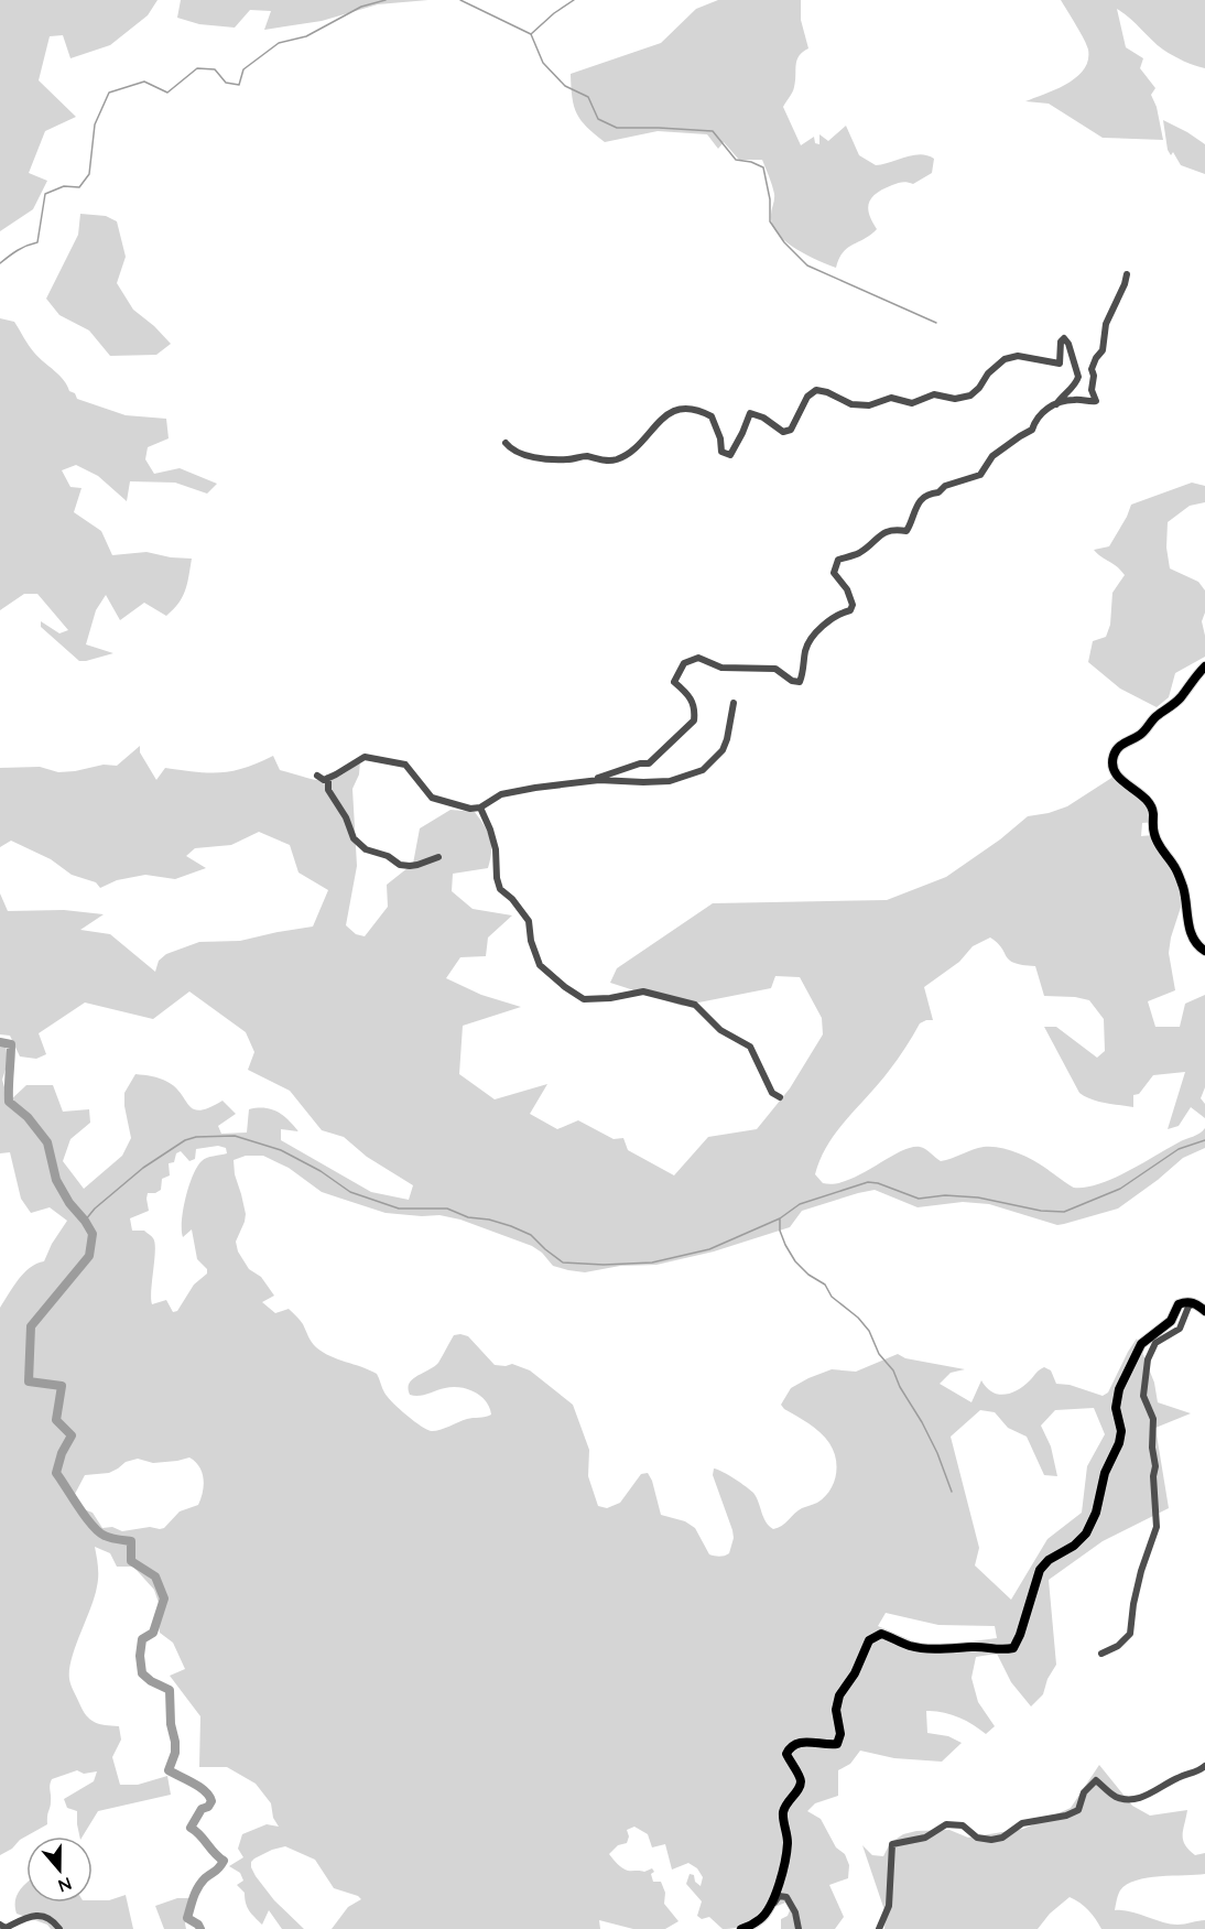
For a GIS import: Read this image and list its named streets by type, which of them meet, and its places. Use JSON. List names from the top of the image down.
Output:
{
  "north": "bottom"
}
